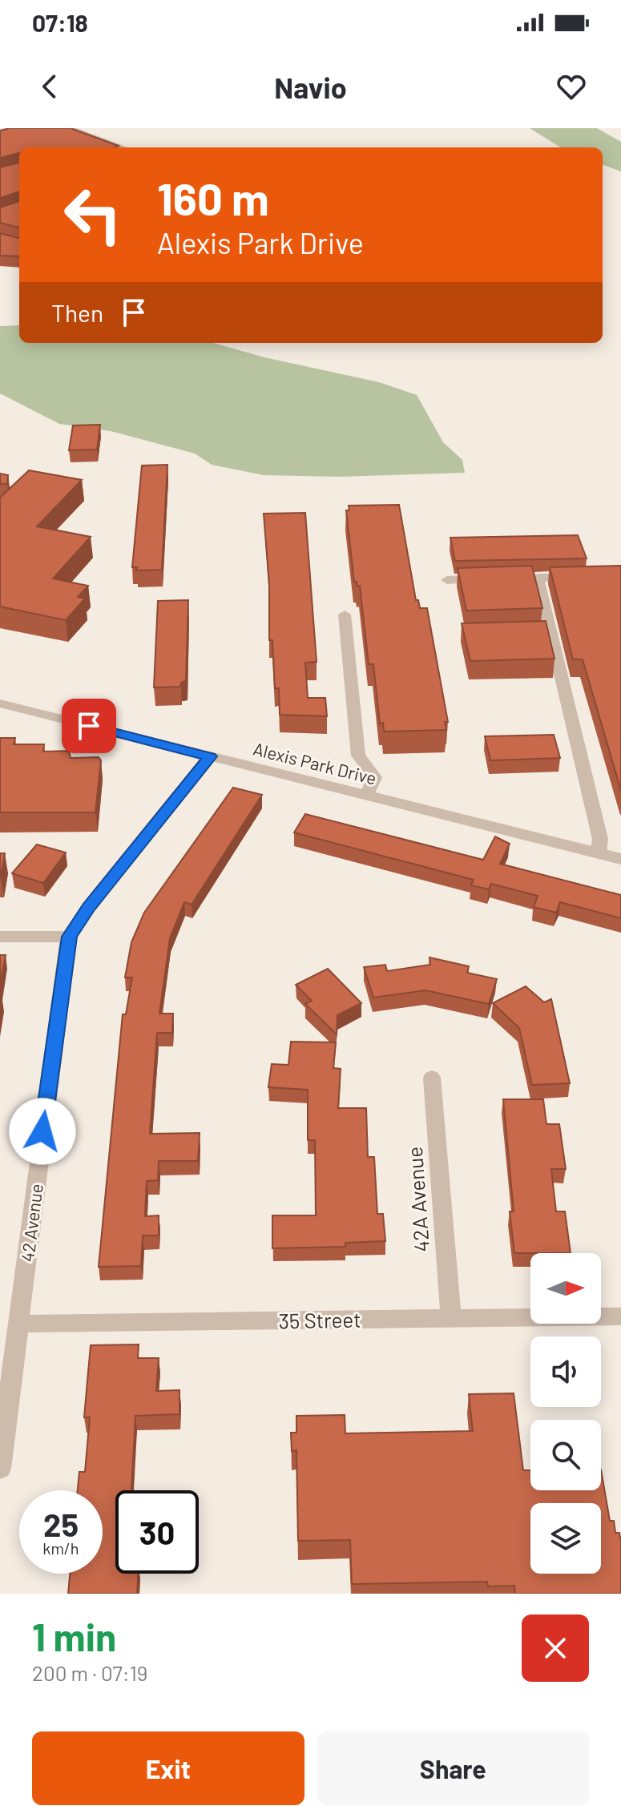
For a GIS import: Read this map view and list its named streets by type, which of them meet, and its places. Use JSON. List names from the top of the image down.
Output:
{
  "streets": {
    "street": [
      "Alexis Park Drive",
      "42A Avenue",
      "42 Avenue",
      "35 Street"
    ]
  },
  "crossings": [
    ["Alexis Park Drive", "42 Avenue"],
    ["42A Avenue", "35 Street"],
    ["42 Avenue", "35 Street"]
  ],
  "north": "right",
  "page": {
    "status": "07:18",
    "header": "Navio",
    "turn": ["160 m", "Alexis Park Drive"],
    "then": "Then",
    "speed": "25 km/h",
    "limit": "30",
    "heading": ["1 min", "200 m · 07:19"],
    "buttons": ["Exit", "Share"]
  }
}
